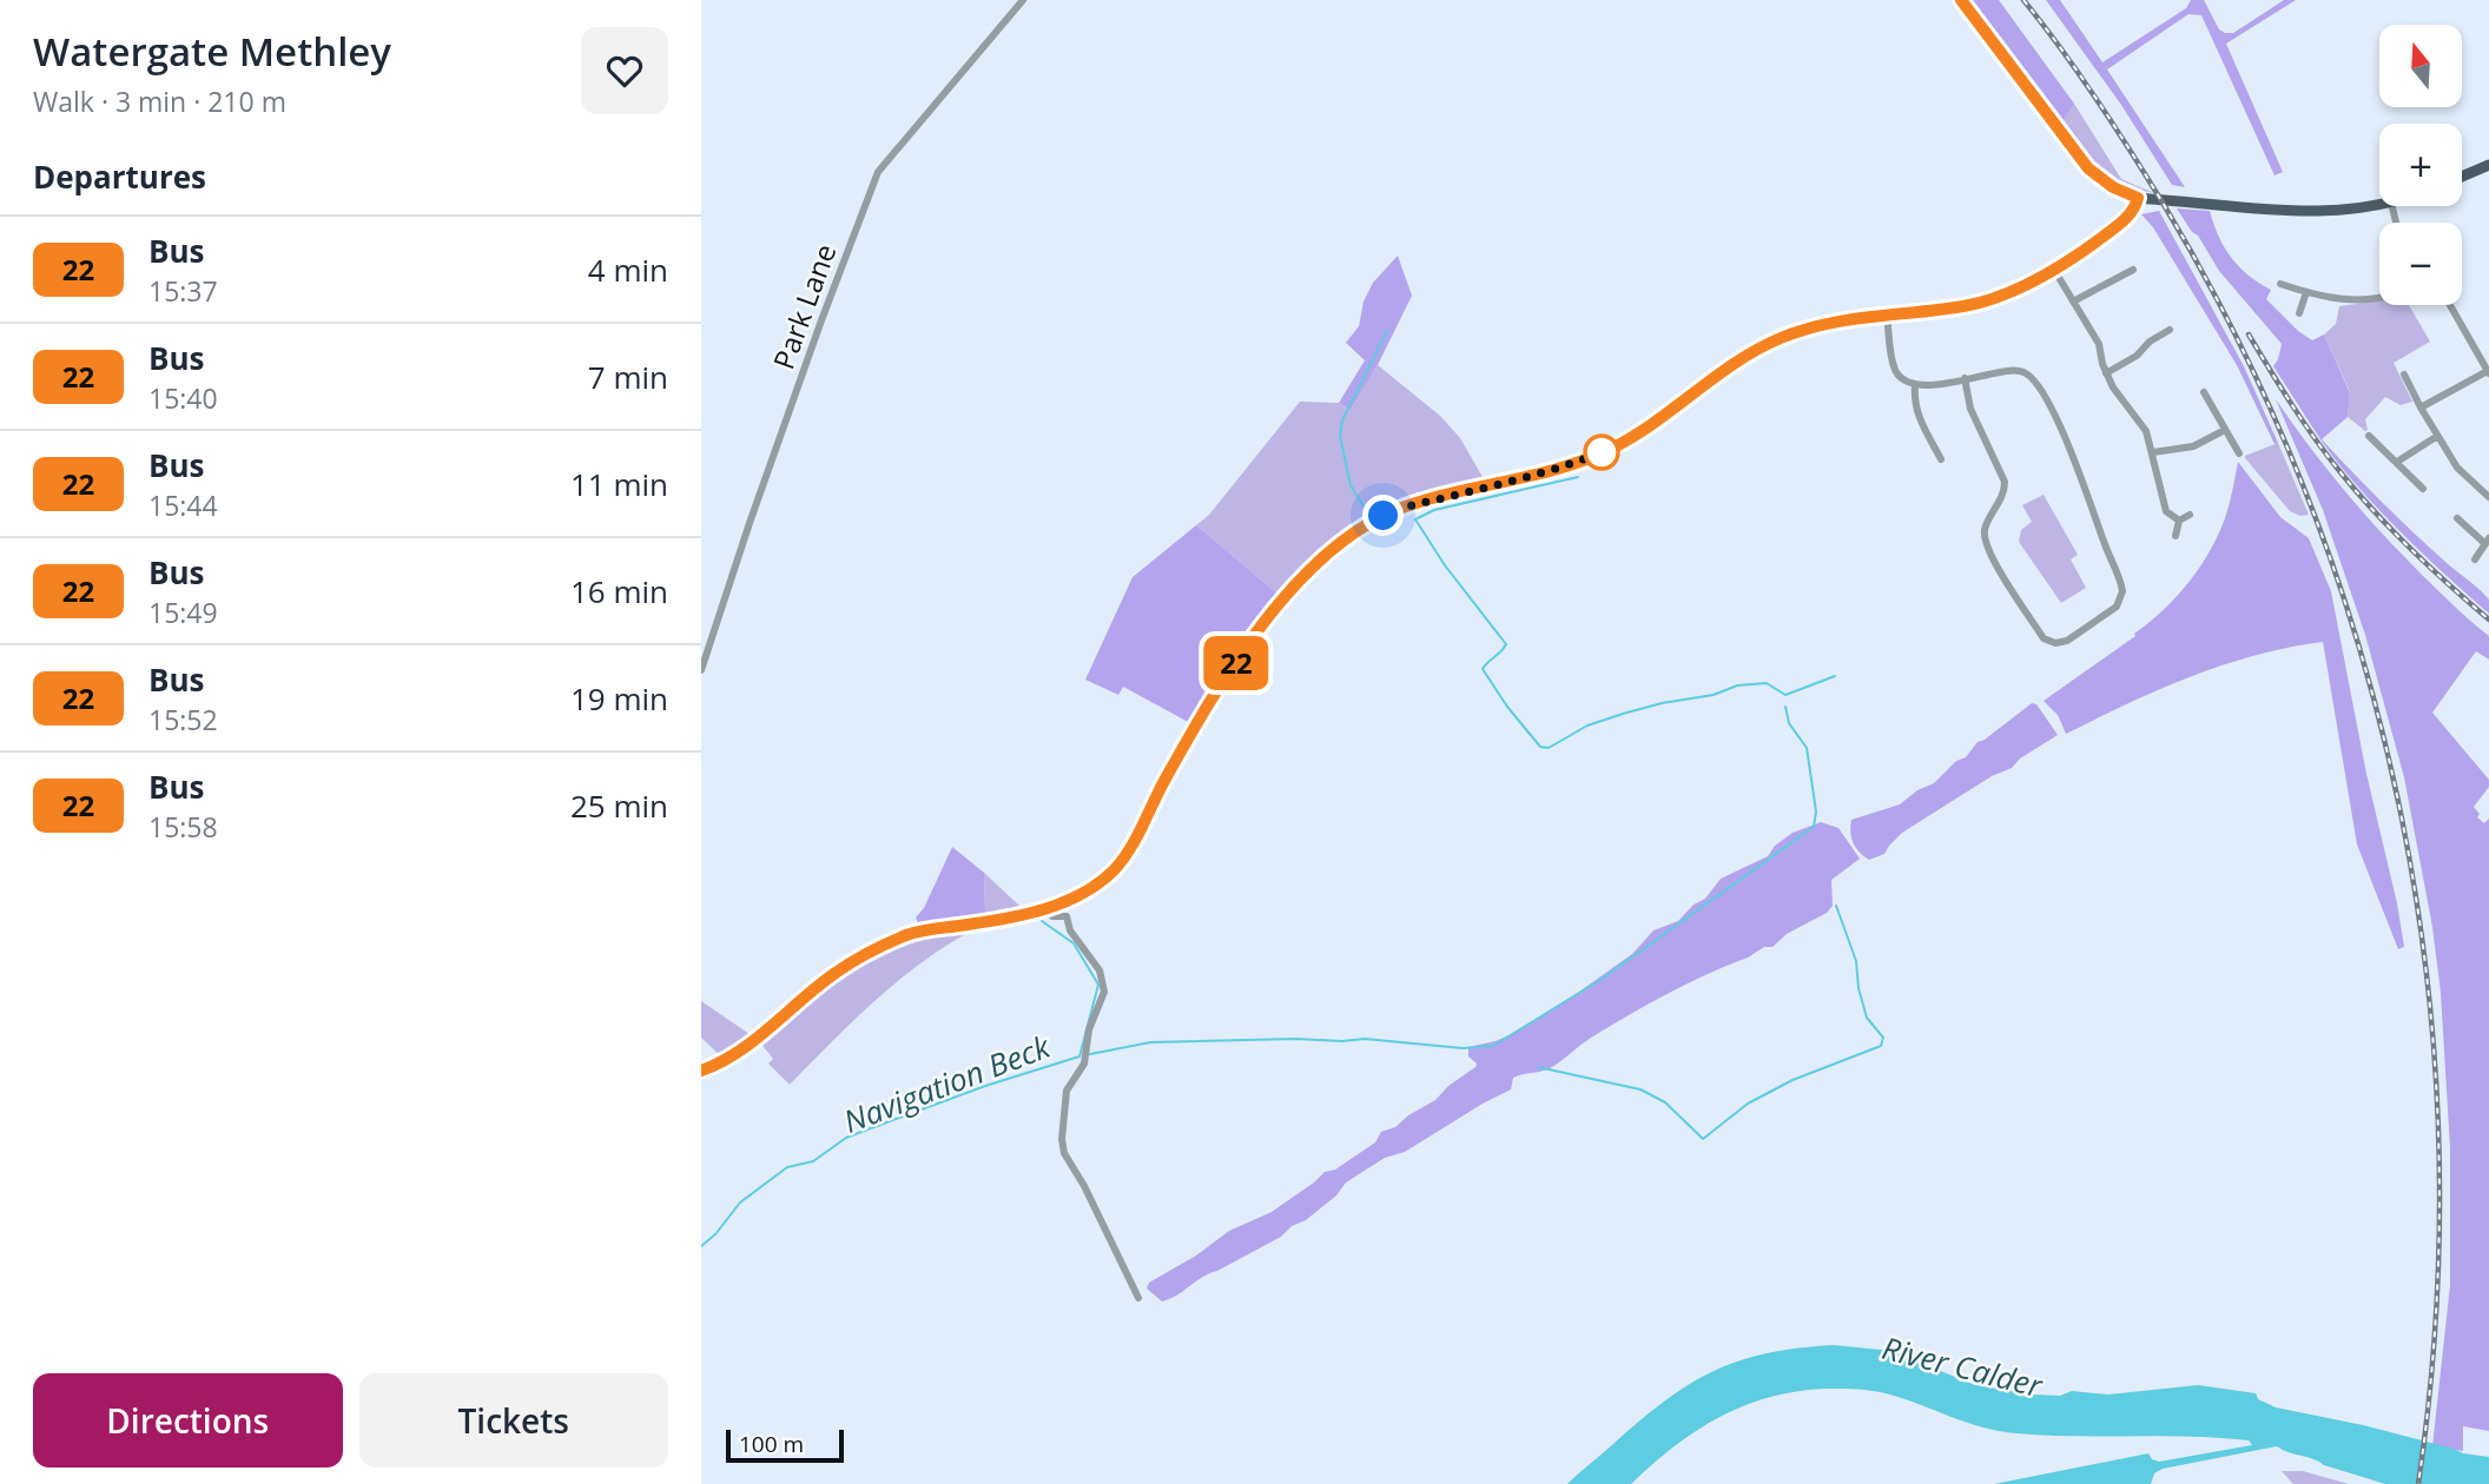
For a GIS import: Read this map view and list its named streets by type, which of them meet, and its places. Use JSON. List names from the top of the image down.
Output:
{
  "streets": {
    "street": ["Park Lane"]
  },
  "water": ["Navigation Beck", "River Calder"],
  "lines": ["bus line 22"],
  "scale_bar": "100 m",
  "north": "top",
  "page": {
    "heading": [
      ["Watergate Methley", "Walk · 3 min · 210 m"],
      "Departures"
    ],
    "on_map": "22",
    "map_buttons": ["+", "−"],
    "list": [
      {
        "mark": "22",
        "name": "Bus",
        "note": "15:37",
        "value": "4 min"
      },
      {
        "mark": "22",
        "name": "Bus",
        "note": "15:40",
        "value": "7 min"
      },
      {
        "mark": "22",
        "name": "Bus",
        "note": "15:44",
        "value": "11 min"
      },
      {
        "mark": "22",
        "name": "Bus",
        "note": "15:49",
        "value": "16 min"
      },
      {
        "mark": "22",
        "name": "Bus",
        "note": "15:52",
        "value": "19 min"
      },
      {
        "mark": "22",
        "name": "Bus",
        "note": "15:58",
        "value": "25 min"
      }
    ],
    "buttons": ["Directions", "Tickets"],
    "scale": "100 m"
  }
}
